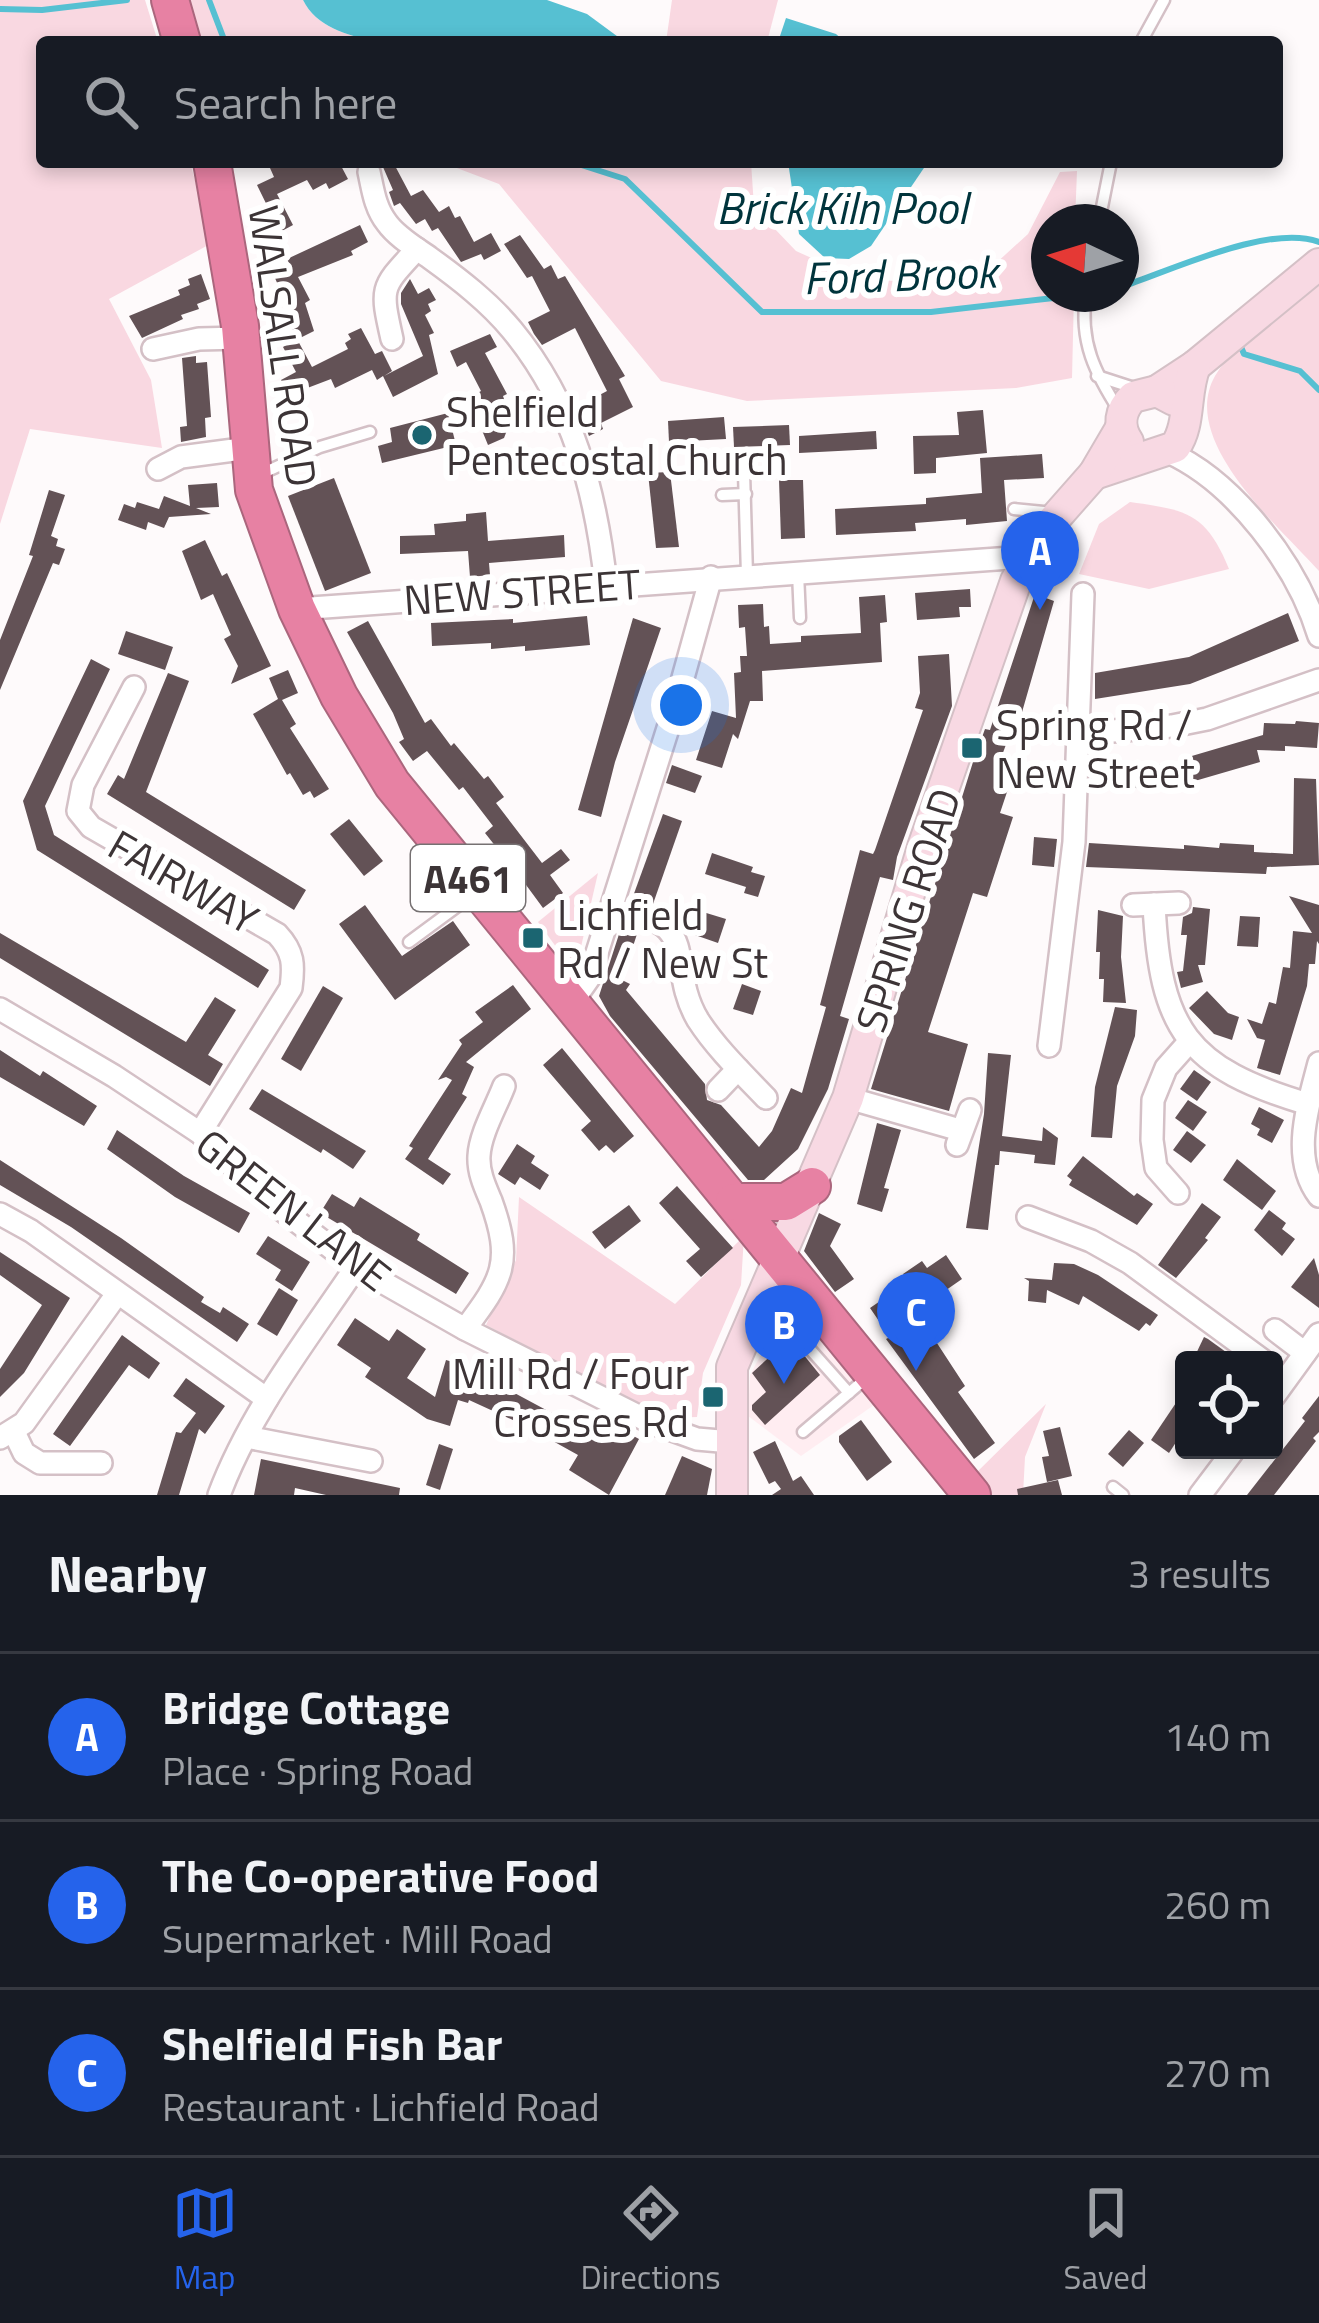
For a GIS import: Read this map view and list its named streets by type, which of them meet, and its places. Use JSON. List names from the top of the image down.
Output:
{
  "streets": {
    "highway": ["WALSALL ROAD", "A461"],
    "street": [
      "NEW STREET",
      "FAIRWAY",
      "SPRING ROAD",
      "GREEN LANE"
    ]
  },
  "crossings": [
    ["WALSALL ROAD", "NEW STREET"],
    ["WALSALL ROAD", "A461"],
    ["NEW STREET", "A461"],
    ["NEW STREET", "SPRING ROAD"],
    ["A461", "SPRING ROAD"],
    ["FAIRWAY", "GREEN LANE"],
    ["SPRING ROAD", "GREEN LANE"]
  ],
  "water": ["Brick Kiln Pool", "Ford Brook"],
  "places": {
    "other": ["Shelfield Pentecostal Church"],
    "transit": ["Spring Rd / New Street", "Lichfield Rd / New St", "Mill Rd / Four Crosses Rd"]
  },
  "north": "left",
  "page": {
    "search": "Search here",
    "pins": ["A", "C", "B"],
    "heading": ["Nearby", "3 results"],
    "list": [
      {
        "mark": "A",
        "name": "Bridge Cottage",
        "note": "Place · Spring Road",
        "value": "140 m"
      },
      {
        "mark": "B",
        "name": "The Co-operative Food",
        "note": "Supermarket · Mill Road",
        "value": "260 m"
      },
      {
        "mark": "C",
        "name": "Shelfield Fish Bar",
        "note": "Restaurant · Lichfield Road",
        "value": "270 m"
      }
    ],
    "nav": ["Map", "Directions", "Saved"]
  }
}
